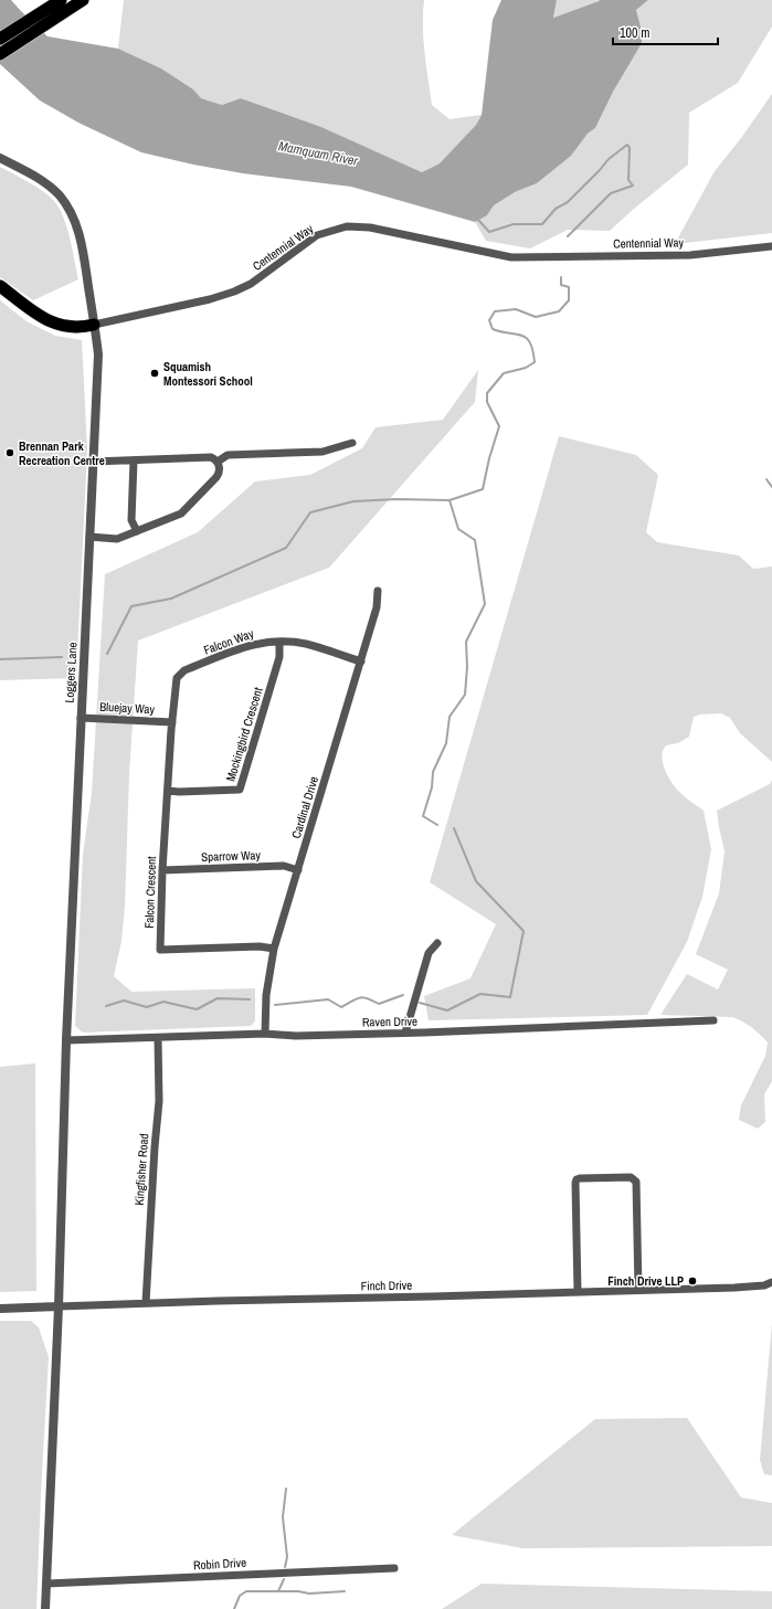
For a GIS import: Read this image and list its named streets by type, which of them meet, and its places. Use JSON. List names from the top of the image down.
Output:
{
  "streets": {
    "street": [
      "Centennial Way",
      "Falcon Way",
      "Loggers Lane",
      "Bluejay Way",
      "Mockingbird Crescent",
      "Cardinal Drive",
      "Sparrow Way",
      "Falcon Crescent",
      "Raven Drive",
      "Kingfisher Road",
      "Finch Drive",
      "Robin Drive"
    ]
  },
  "crossings": [
    ["Centennial Way", "Loggers Lane"],
    ["Falcon Way", "Bluejay Way"],
    ["Falcon Way", "Mockingbird Crescent"],
    ["Falcon Way", "Cardinal Drive"],
    ["Falcon Way", "Falcon Crescent"],
    ["Loggers Lane", "Bluejay Way"],
    ["Loggers Lane", "Raven Drive"],
    ["Loggers Lane", "Finch Drive"],
    ["Loggers Lane", "Robin Drive"],
    ["Bluejay Way", "Falcon Crescent"],
    ["Mockingbird Crescent", "Falcon Crescent"],
    ["Cardinal Drive", "Sparrow Way"],
    ["Cardinal Drive", "Falcon Crescent"],
    ["Cardinal Drive", "Raven Drive"],
    ["Sparrow Way", "Falcon Crescent"],
    ["Raven Drive", "Kingfisher Road"],
    ["Kingfisher Road", "Finch Drive"]
  ],
  "water": ["Mamquam River"],
  "places": ["Squamish Montessori School", "Brennan Park Recreation Centre", "Finch Drive LLP"],
  "scale_bar": "100 m"
}
